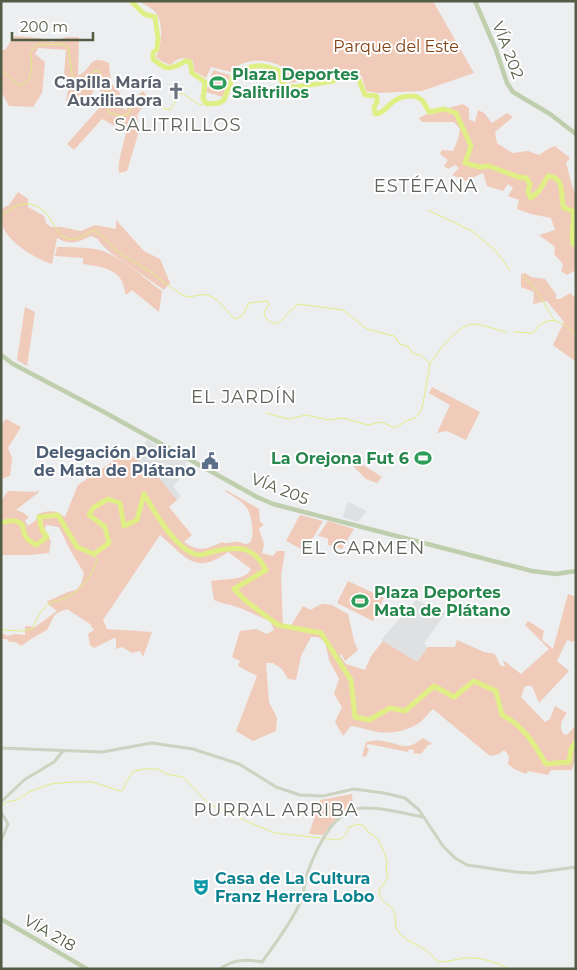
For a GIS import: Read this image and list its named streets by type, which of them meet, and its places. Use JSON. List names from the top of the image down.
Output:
{
  "streets": {
    "main road": ["VÍA 202", "VÍA 205", "VÍA 218"]
  },
  "districts": [
    "SALITRILLOS",
    "ESTÉFANA",
    "EL JARDÍN",
    "EL CARMEN",
    "PURRAL ARRIBA"
  ],
  "parks": ["Parque del Este"],
  "places": {
    "sports": ["Plaza Deportes Salitrillos", "La Orejona Fut 6", "Plaza Deportes Mata de Plátano"],
    "church": ["Capilla María Auxiliadora"],
    "public building": ["Delegación Policial de Mata de Plátano"],
    "theatre": ["Casa de La Cultura Franz Herrera Lobo"]
  },
  "scale_bar": "200 m"
}
